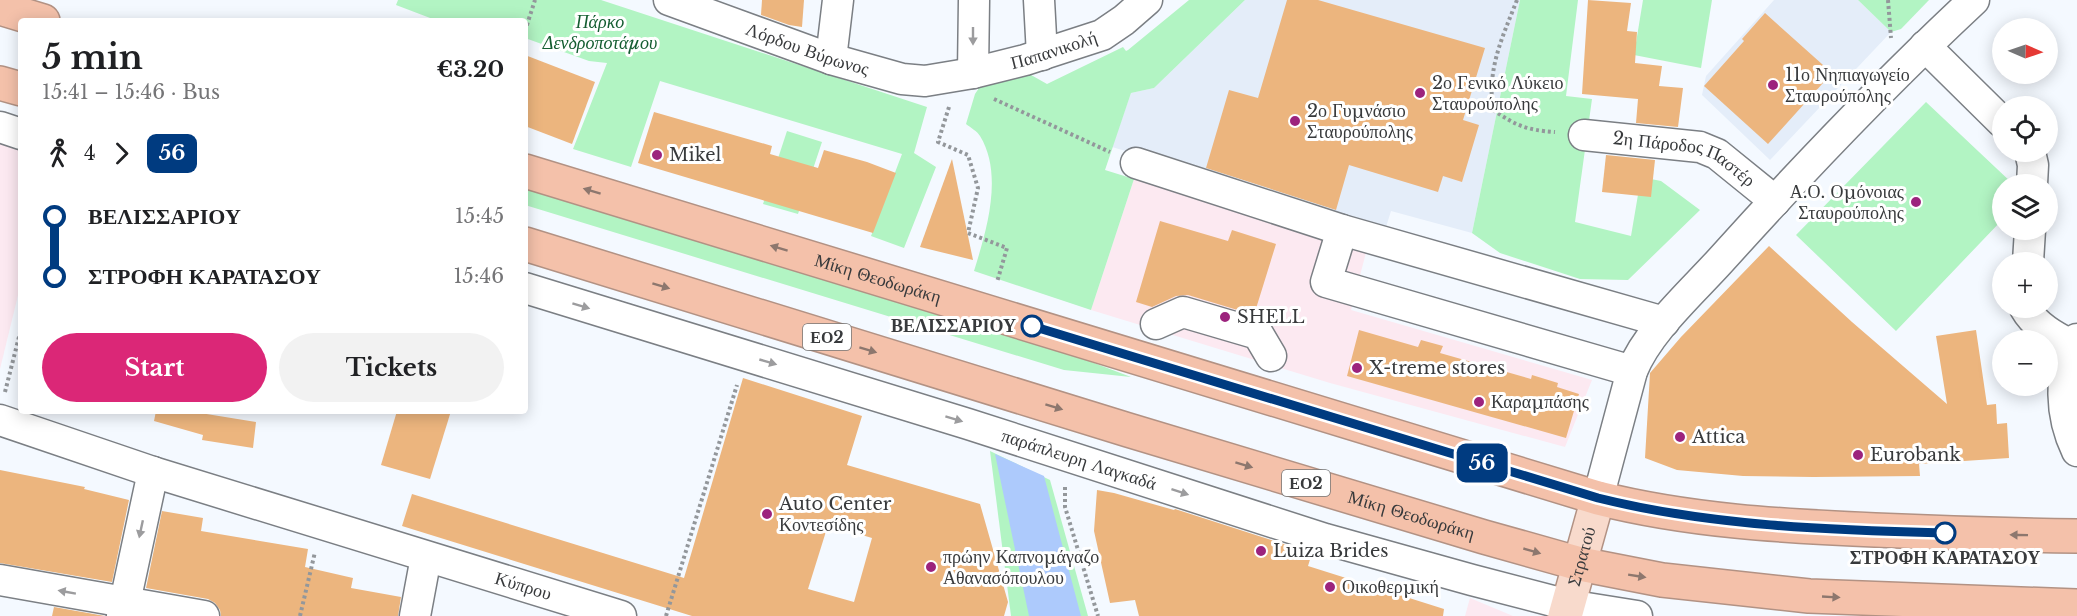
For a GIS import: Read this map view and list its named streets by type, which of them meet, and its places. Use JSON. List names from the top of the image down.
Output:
{
  "streets": {
    "highway": ["Μίκη Θεοδωράκη", "ΕΟ2"],
    "main road": ["Στρατού"],
    "street": [
      "Λόρδου Βύρωνος",
      "Παπανικολή",
      "2η Πάροδος Παστέρ",
      "παράπλευρη Λαγκαδά",
      "Κύπρου"
    ]
  },
  "crossings": [
    ["Λόρδου Βύρωνος", "Παπανικολή"],
    ["Μίκη Θεοδωράκη", "Στρατού"],
    ["παράπλευρη Λαγκαδά", "Στρατού"]
  ],
  "one_way": ["παράπλευρη Λαγκαδά"],
  "parks": ["Πάρκο Δενδροποτάμου"],
  "places": [
    "11ο Νηπιαγωγείο Σταυρούπολης",
    "2ο Γενικό Λύκειο Σταυρούπολης",
    "2ο Γυμνάσιο Σταυρούπολης",
    "Mikel",
    "Α.Ο. Ομόνοιας Σταυρούπολης",
    "SHELL",
    "ΒΕΛΙΣΣΑΡΙΟΥ",
    "X-treme stores",
    "Καραμπάσης",
    "Attica",
    "Eurobank",
    "Auto Center Κοντεσίδης",
    "ΣΤΡΟΦΗ ΚΑΡΑΤΑΣΟΥ",
    "Luiza Brides",
    "πρώην Καπνομάγαζο Αθανασόπουλου",
    "Οικοθερμική"
  ],
  "lines": ["bus line 56"],
  "north": "right",
  "page": {
    "on_map": "56",
    "map_buttons": ["+", "−"],
    "heading": ["5 min", "15:41 – 15:46 · Bus", "€3.20"],
    "legs": ["4", "56"],
    "list": [
      {
        "name": "ΒΕΛΙΣΣΑΡΙΟΥ",
        "value": "15:45"
      },
      {
        "name": "ΣΤΡΟΦΗ ΚΑΡΑΤΑΣΟΥ",
        "value": "15:46"
      }
    ],
    "buttons": ["Start", "Tickets"]
  }
}
